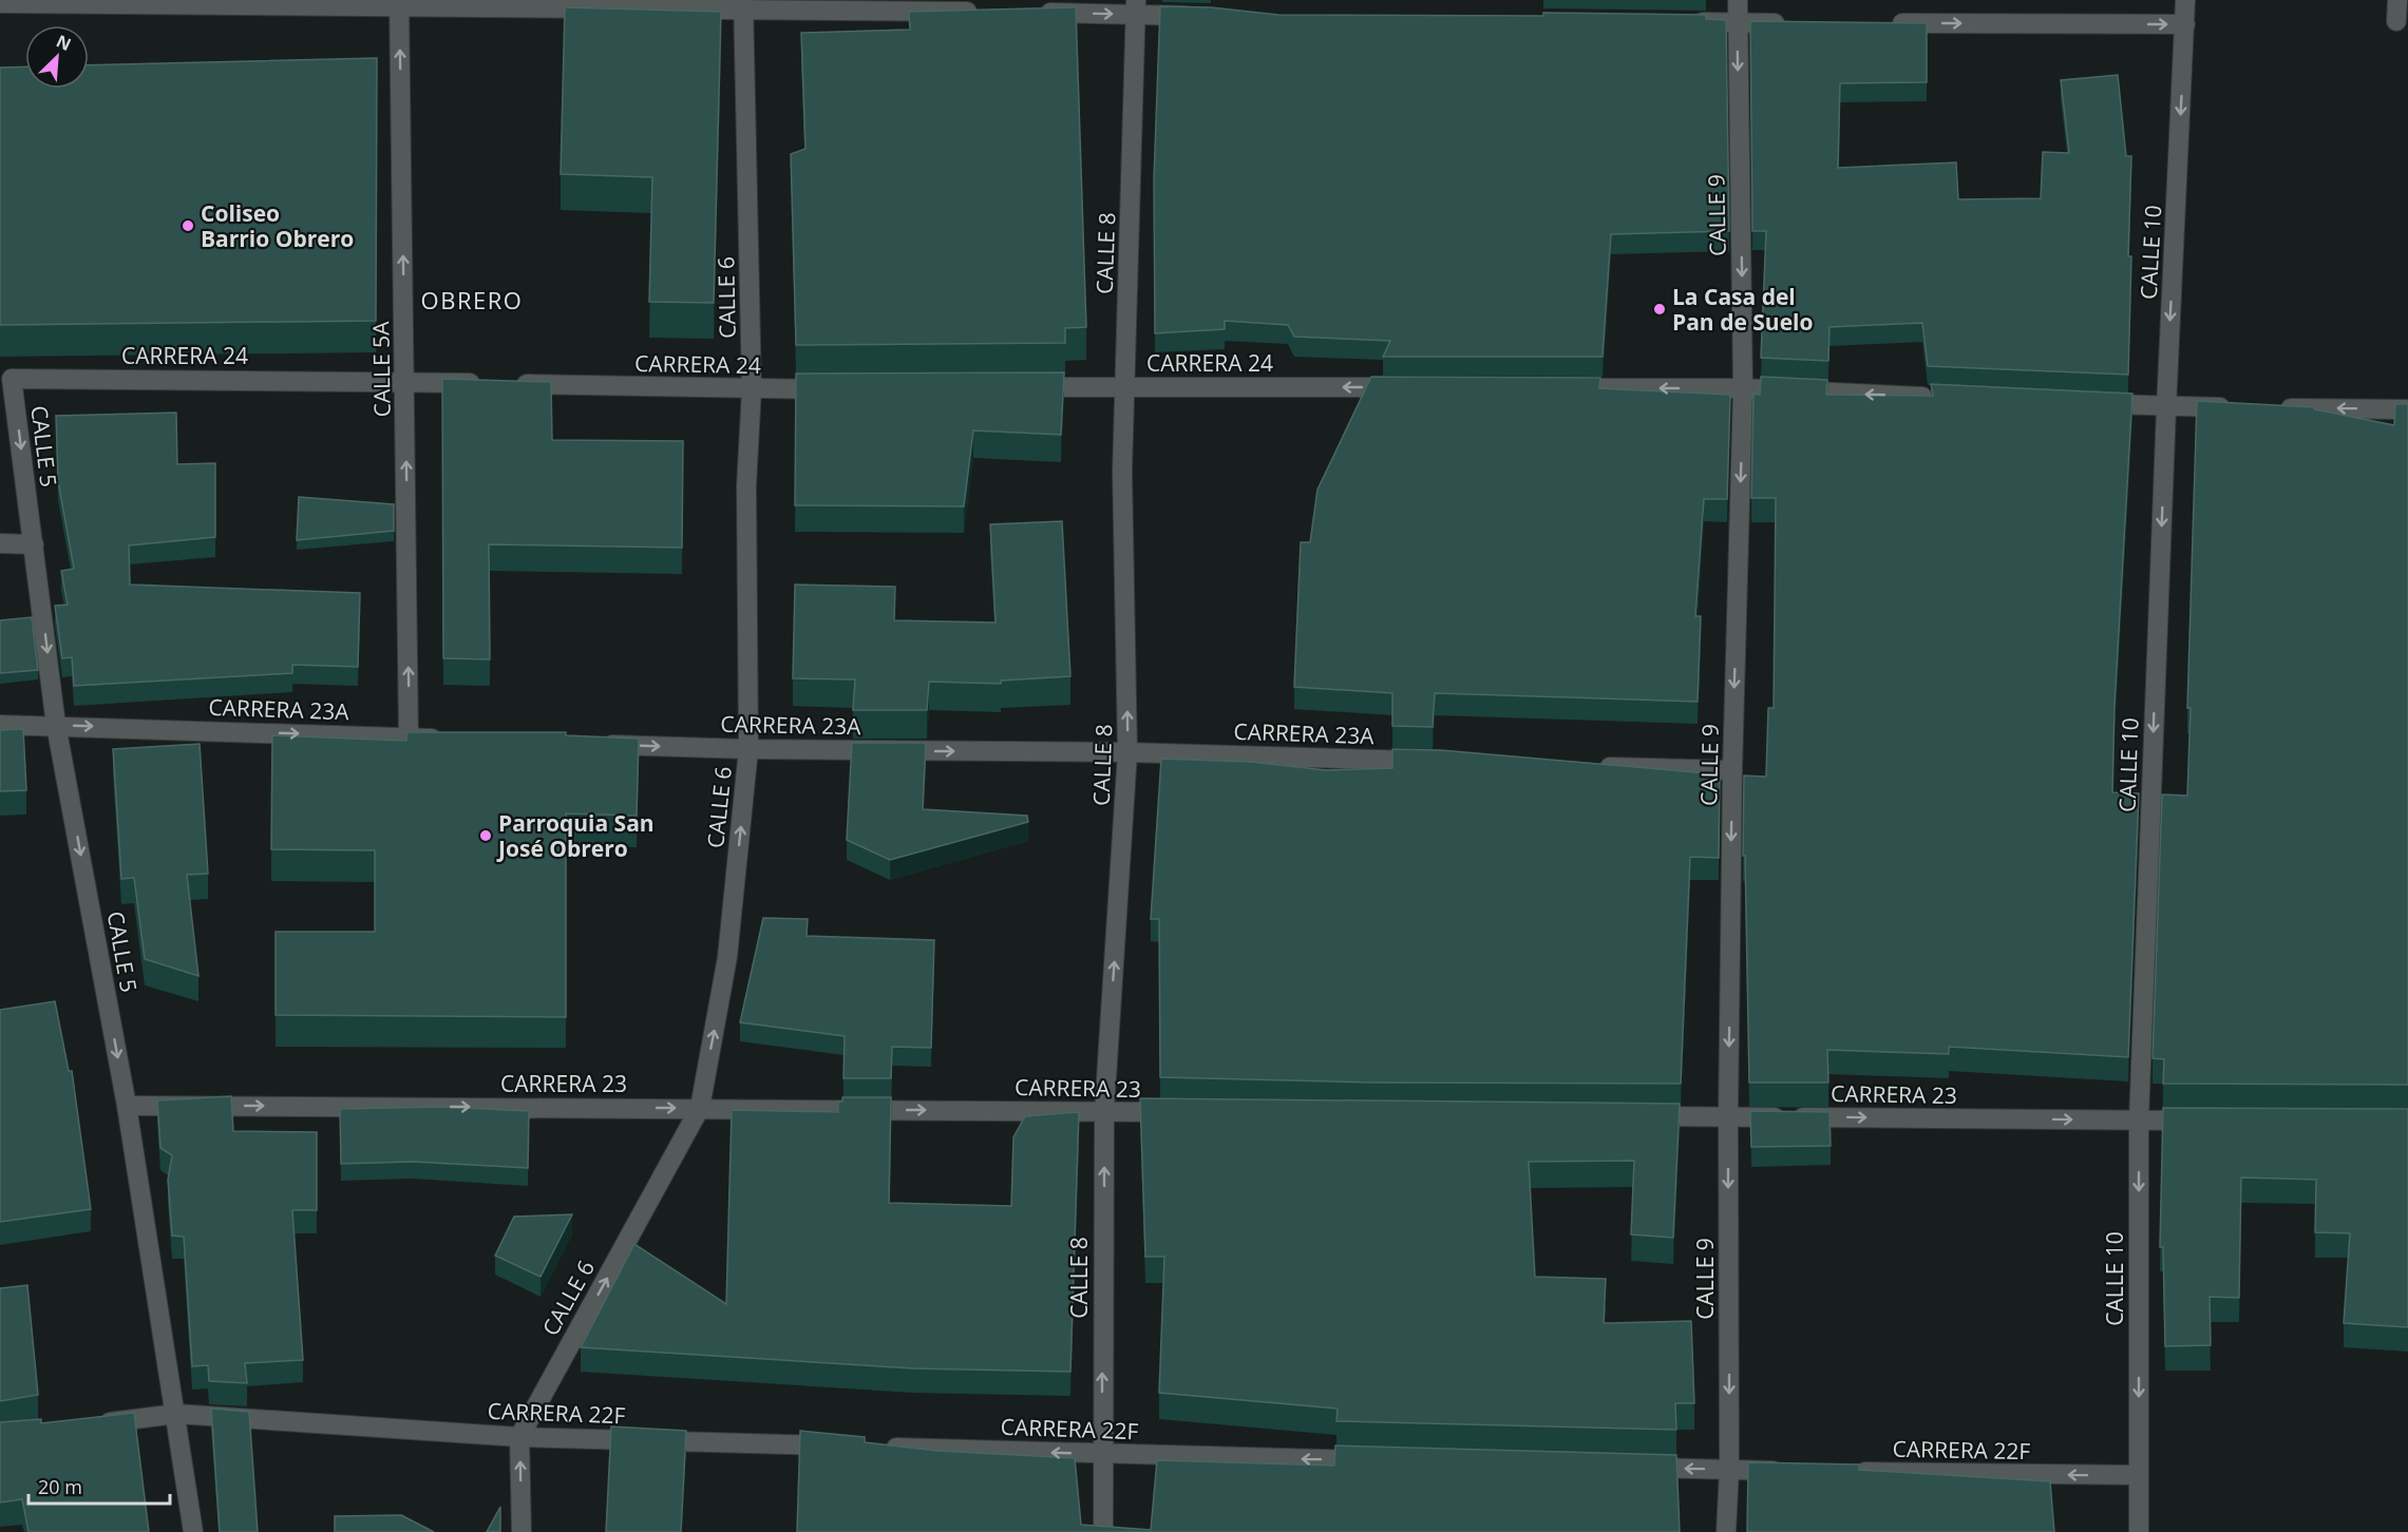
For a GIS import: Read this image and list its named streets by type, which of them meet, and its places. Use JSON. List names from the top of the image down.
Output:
{
  "streets": {
    "street": [
      "CALLE 9",
      "CALLE 10",
      "CALLE 8",
      "CALLE 6",
      "CARRERA 24",
      "CALLE 5A",
      "CALLE 5",
      "CARRERA 23A",
      "CARRERA 23",
      "CARRERA 22F"
    ]
  },
  "crossings": [
    ["CALLE 9", "CARRERA 23"],
    ["CALLE 10", "CARRERA 23"],
    ["CALLE 10", "CARRERA 22F"],
    ["CALLE 8", "CARRERA 24"],
    ["CALLE 8", "CARRERA 23A"],
    ["CALLE 8", "CARRERA 23"],
    ["CALLE 8", "CARRERA 22F"],
    ["CALLE 6", "CARRERA 24"],
    ["CALLE 6", "CARRERA 23A"],
    ["CALLE 6", "CARRERA 23"],
    ["CALLE 6", "CARRERA 22F"],
    ["CARRERA 24", "CALLE 5A"],
    ["CARRERA 24", "CALLE 5"],
    ["CALLE 5A", "CARRERA 23A"],
    ["CALLE 5", "CARRERA 23A"],
    ["CALLE 5", "CARRERA 23"],
    ["CALLE 5", "CARRERA 22F"]
  ],
  "one_way": [
    "CALLE 9",
    "CALLE 10",
    "CALLE 8",
    "CALLE 6",
    "CALLE 5A",
    "CALLE 5",
    "CARRERA 23A",
    "CARRERA 23",
    "CARRERA 22F"
  ],
  "districts": ["OBRERO"],
  "places": ["Coliseo Barrio Obrero", "La Casa del Pan de Suelo", "Parroquia San José Obrero"],
  "scale_bar": "20 m",
  "north": "top right"
}
